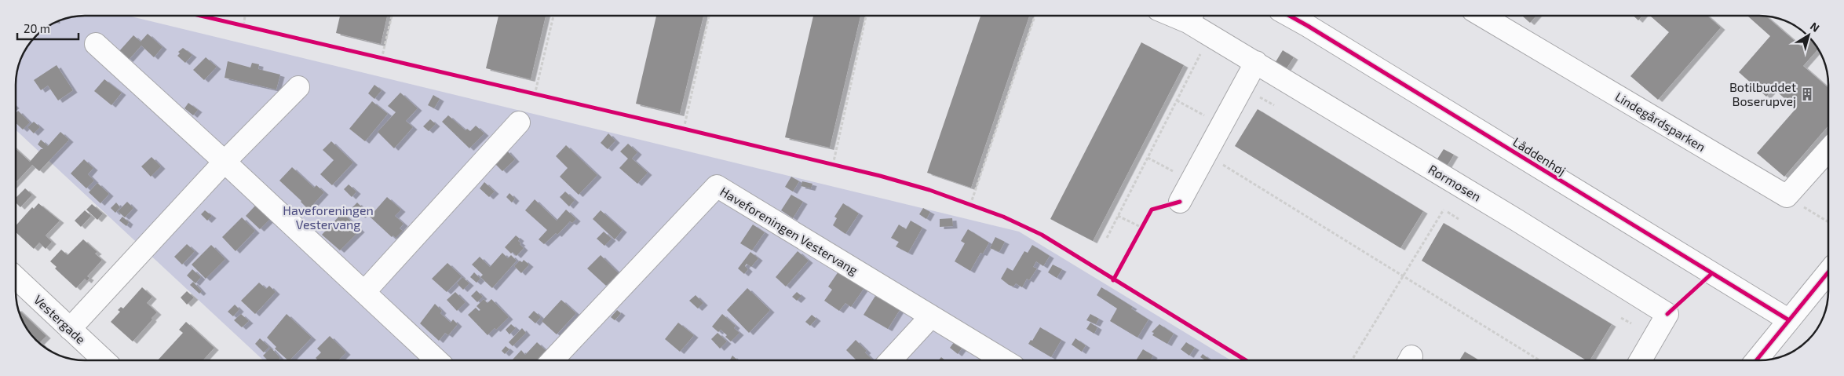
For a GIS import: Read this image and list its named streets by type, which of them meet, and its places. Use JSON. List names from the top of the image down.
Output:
{
  "streets": {
    "street": [
      "Lindegårdsparken",
      "Låddenhøj",
      "Rørmosen",
      "Haveforeningen Vestervang",
      "Vestergade"
    ]
  },
  "parks": ["Haveforeningen Vestervang"],
  "places": {
    "building": ["Botilbuddet Boserupvej"]
  },
  "scale_bar": "20 m",
  "north": "top right"
}
